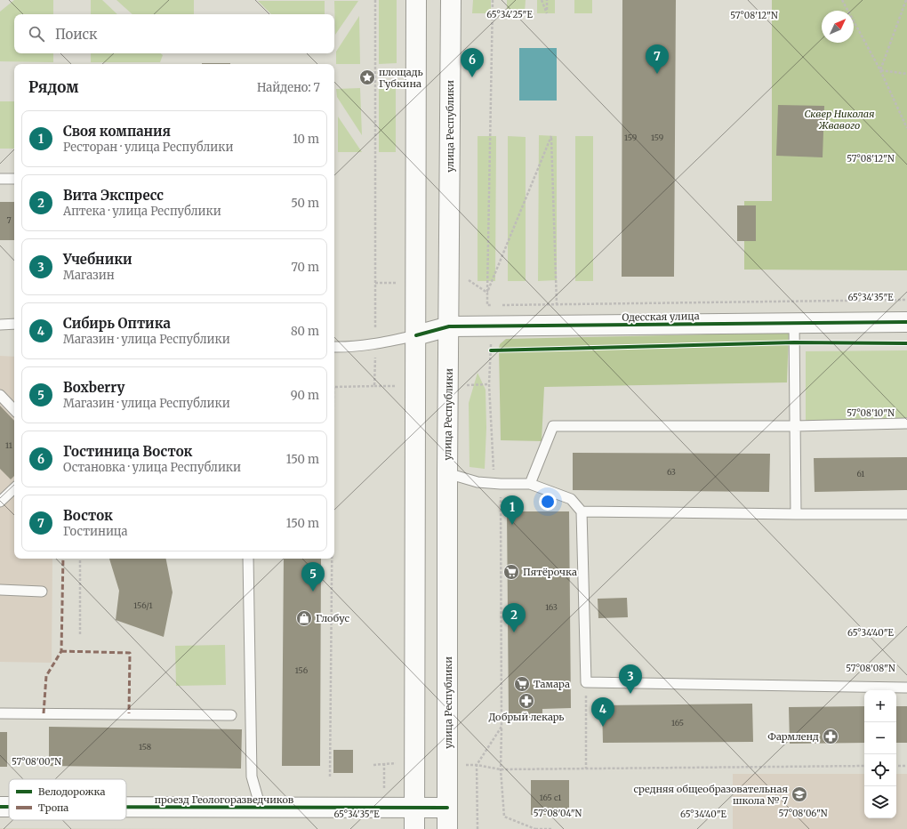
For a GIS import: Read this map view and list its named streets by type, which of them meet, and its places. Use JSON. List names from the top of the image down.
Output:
{
  "streets": {
    "main road": ["улица Республики", "Одесская улица", "проезд Геологоразведчиков"]
  },
  "crossings": [
    ["улица Республики", "Одесская улица"],
    ["улица Республики", "проезд Геологоразведчиков"]
  ],
  "parks": ["Сквер Николая Жвавого"],
  "places": {
    "place": ["площадь Губкина"],
    "supermarket": ["Пятёрочка", "Тамара"],
    "shop": ["Глобус"],
    "pharmacy": ["Добрый лекарь", "Фармленд"],
    "school or university": ["средняя общеобразовательная школа № 7"]
  },
  "house_numbers": [
    "159",
    "159",
    "7",
    "11",
    "63",
    "61",
    "156/1",
    "163",
    "156",
    "165",
    "158",
    "165 с1"
  ],
  "legend": ["Велодорожка", "Тропа"],
  "north": "top right",
  "page": {
    "search": "Поиск",
    "pins": [
      "7",
      "6",
      "1",
      "5",
      "2",
      "3",
      "4"
    ],
    "heading": ["Рядом", "Найдено: 7"],
    "list": [
      {
        "mark": "1",
        "name": "Своя компания",
        "note": "Ресторан · улица Республики",
        "value": "10 m"
      },
      {
        "mark": "2",
        "name": "Вита Экспресс",
        "note": "Аптека · улица Республики",
        "value": "50 m"
      },
      {
        "mark": "3",
        "name": "Учебники",
        "note": "Магазин",
        "value": "70 m"
      },
      {
        "mark": "4",
        "name": "Сибирь Оптика",
        "note": "Магазин · улица Республики",
        "value": "80 m"
      },
      {
        "mark": "5",
        "name": "Boxberry",
        "note": "Магазин · улица Республики",
        "value": "90 m"
      },
      {
        "mark": "6",
        "name": "Гостиница Восток",
        "note": "Остановка · улица Республики",
        "value": "150 m"
      },
      {
        "mark": "7",
        "name": "Восток",
        "note": "Гостиница",
        "value": "150 m"
      }
    ],
    "map_buttons": ["+", "−"]
  },
  "coordinates": [
    "65°34'25\"E",
    "57°08'12\"N",
    "65°34'35\"E",
    "57°08'10\"N",
    "65°34'40\"E",
    "57°08'08\"N",
    "57°08'00\"N",
    "57°08'04\"N",
    "57°08'06\"N"
  ]
}
